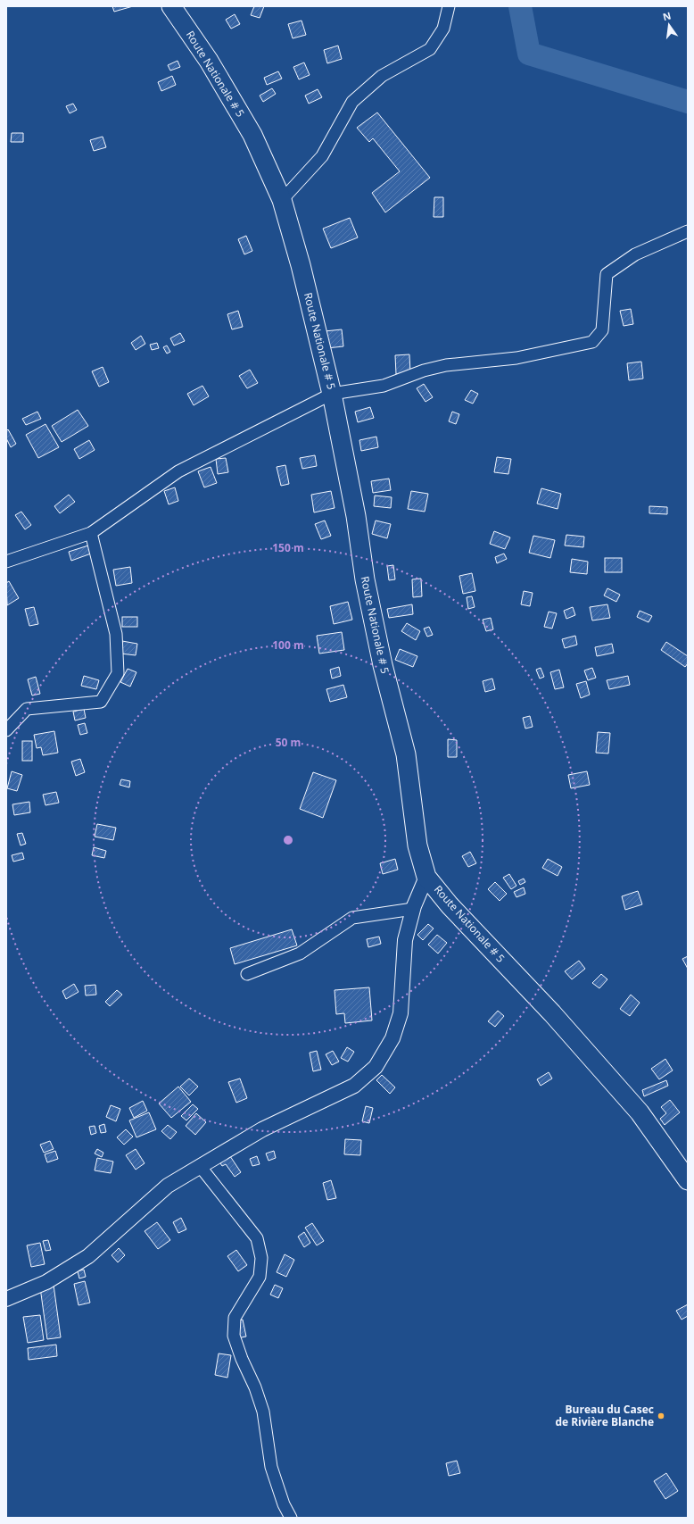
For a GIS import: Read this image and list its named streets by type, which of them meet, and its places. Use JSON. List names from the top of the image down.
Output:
{
  "streets": {
    "main road": ["Route Nationale # 5"]
  },
  "places": ["Bureau du Casec de Rivière Blanche"],
  "north": "top",
  "rings": ["150 m", "100 m", "50 m"]
}
